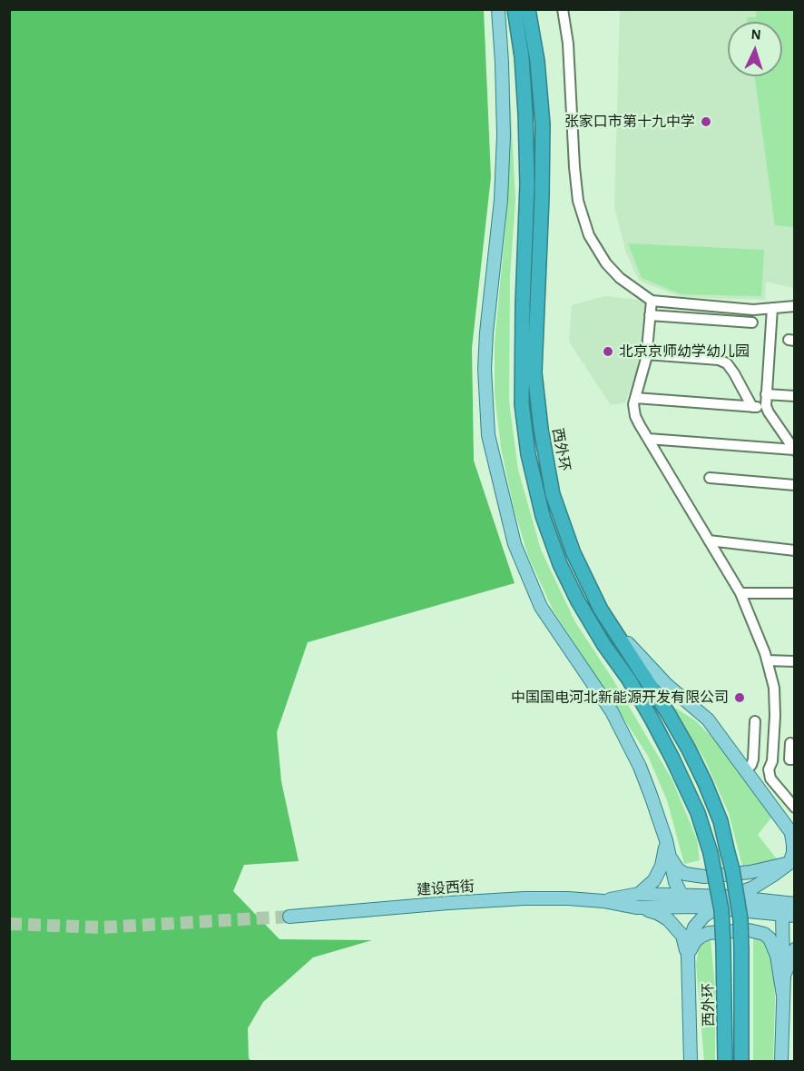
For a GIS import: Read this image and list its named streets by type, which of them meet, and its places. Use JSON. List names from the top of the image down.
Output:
{
  "streets": {
    "highway": ["西外环"],
    "main road": ["建设西街"]
  },
  "places": ["张家口市第十九中学", "北京京师幼学幼儿园", "中国国电河北新能源开发有限公司"],
  "north": "top"
}
